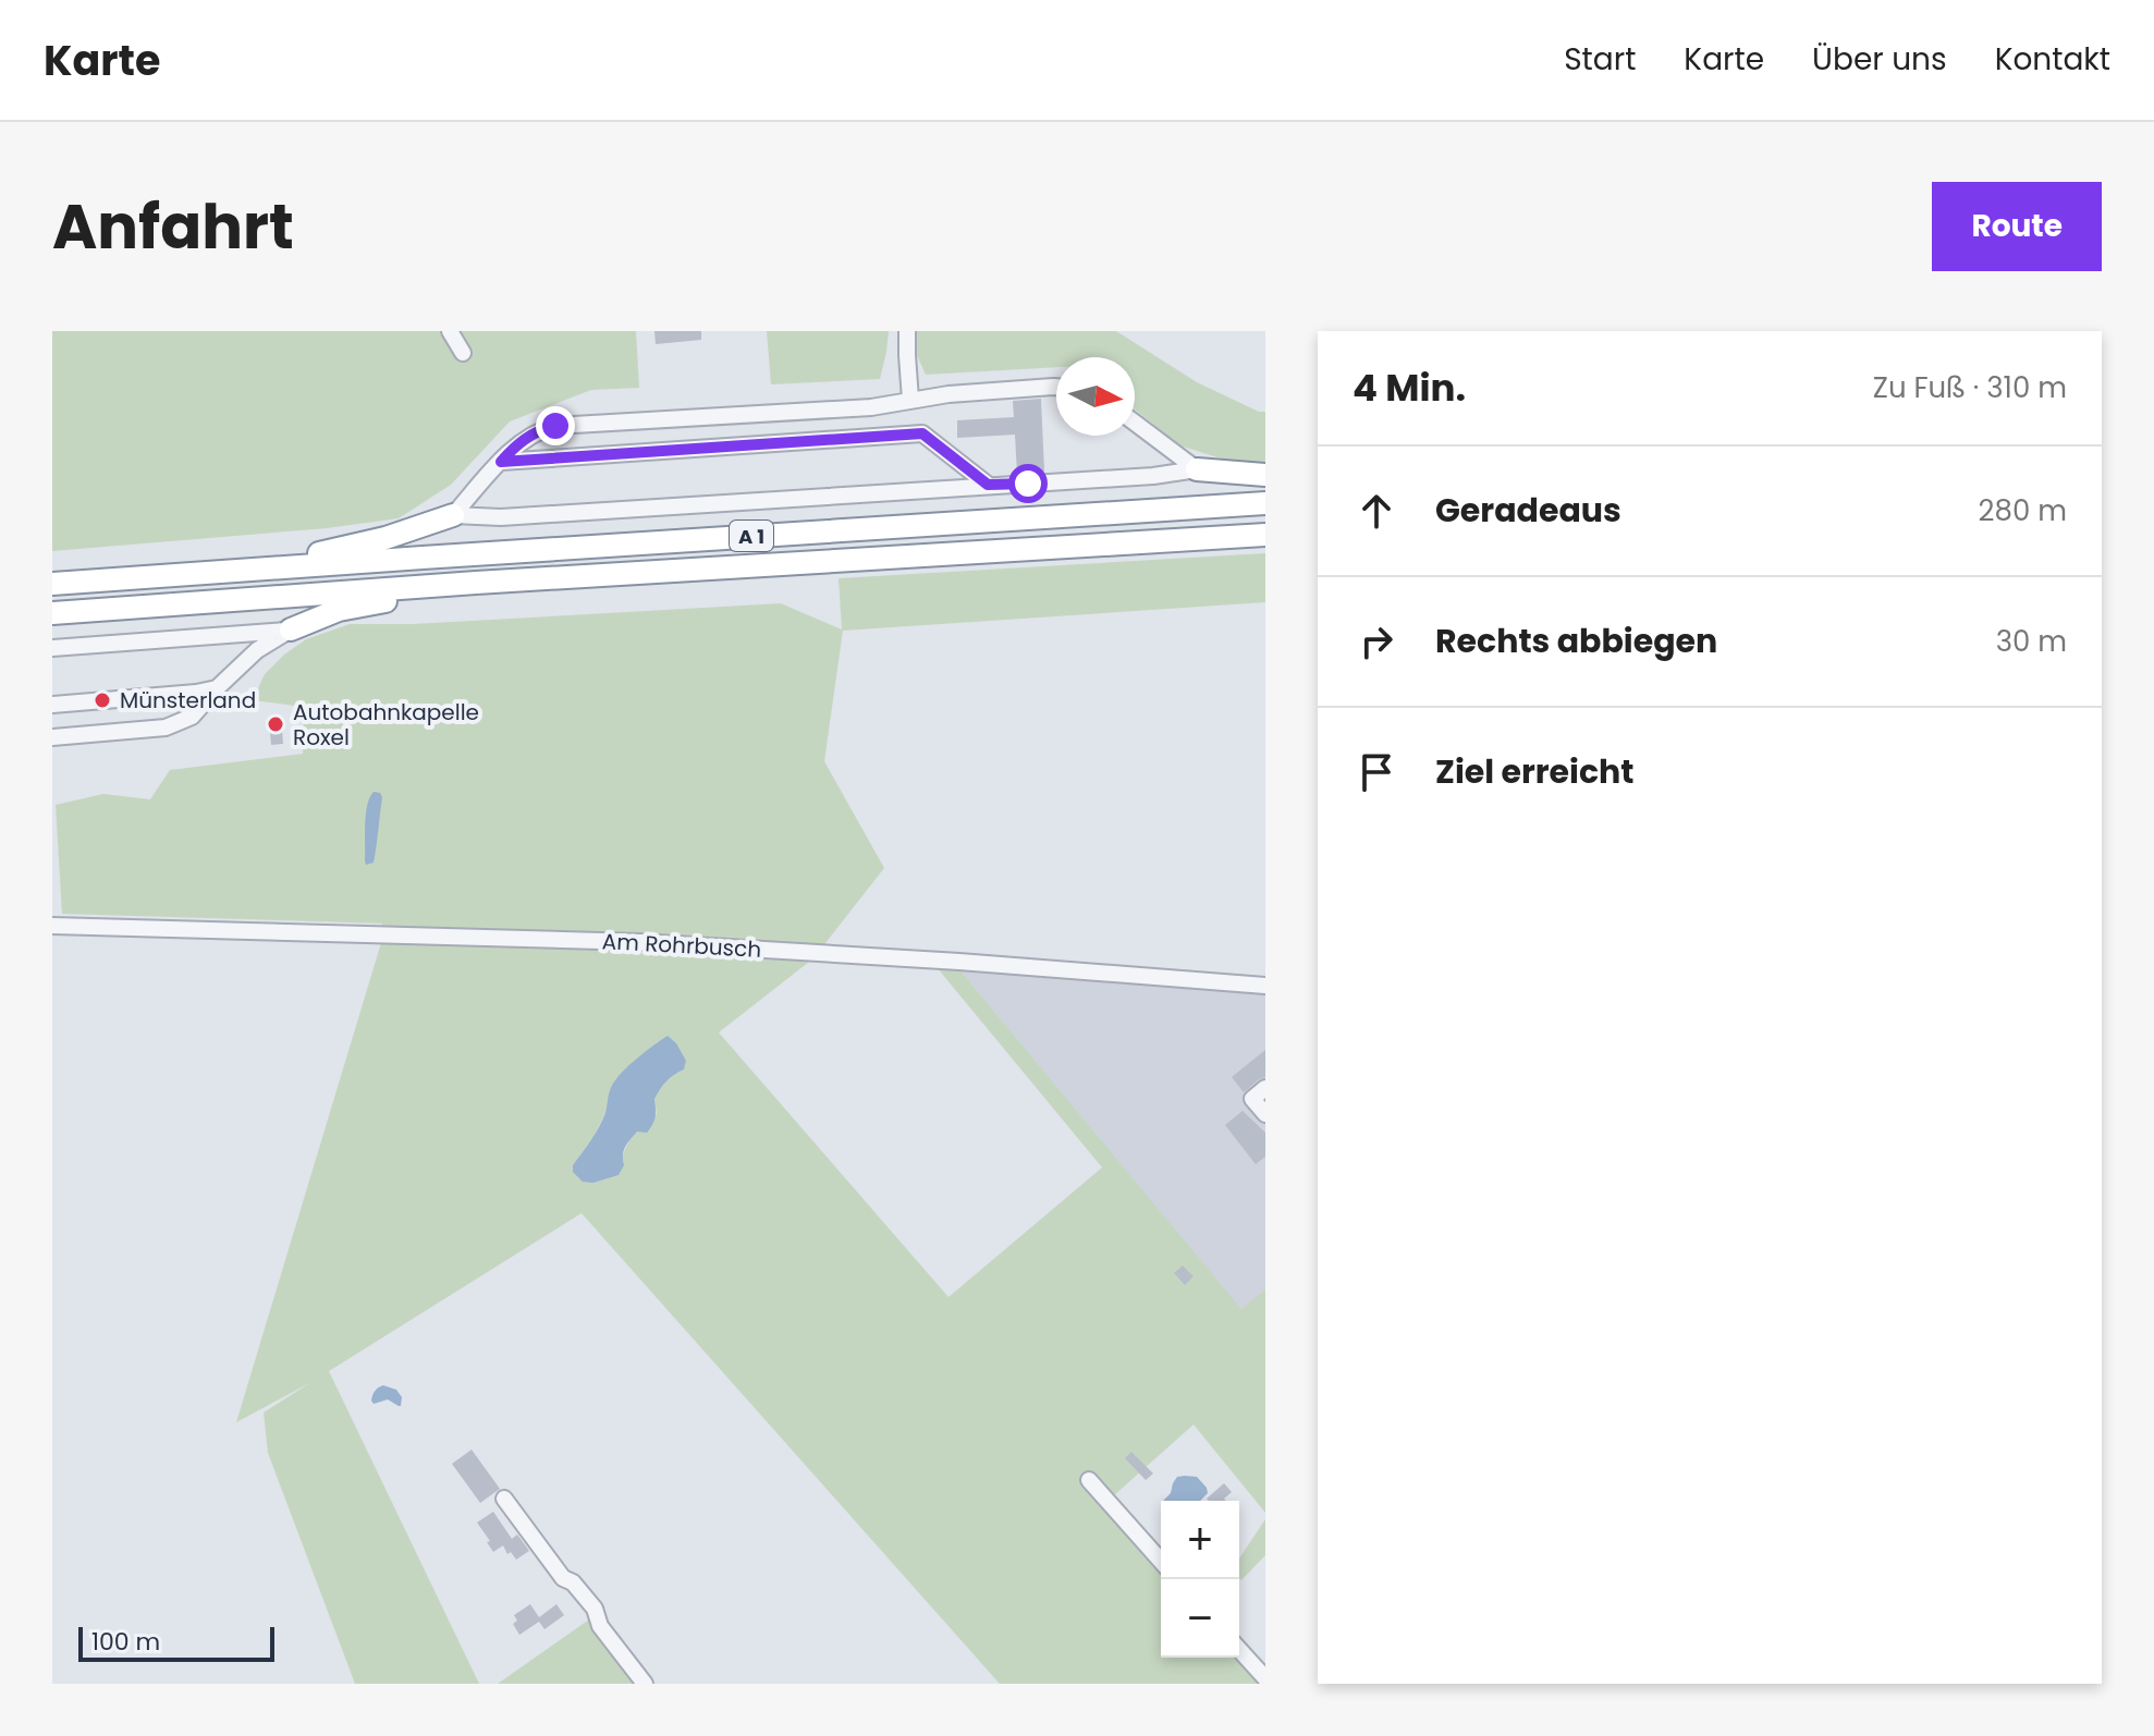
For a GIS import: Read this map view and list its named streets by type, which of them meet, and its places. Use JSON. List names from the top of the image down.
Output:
{
  "streets": {
    "highway": ["A 1"],
    "street": ["Am Rohrbusch"]
  },
  "places": ["Münsterland", "Autobahnkapelle Roxel"],
  "scale_bar": "100 m",
  "north": "right",
  "page": {
    "header": "Karte",
    "nav": [
      "Start",
      "Karte",
      "Über uns",
      "Kontakt"
    ],
    "title": "Anfahrt",
    "buttons": "Route",
    "heading": ["4 Min.", "Zu Fuß · 310 m"],
    "list": [
      ["Geradeaus", "280 m"],
      ["Rechts abbiegen", "30 m"],
      "Ziel erreicht"
    ],
    "map_buttons": ["+", "−"],
    "scale": "100 m"
  }
}
